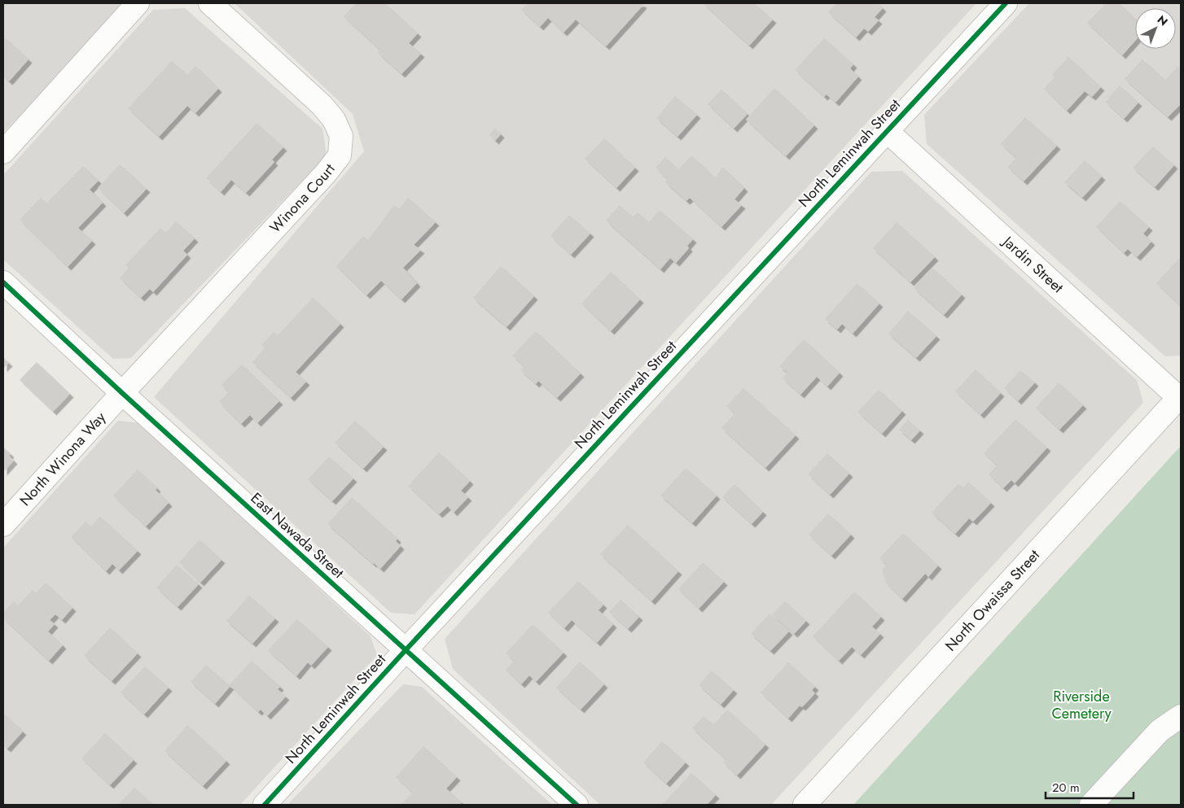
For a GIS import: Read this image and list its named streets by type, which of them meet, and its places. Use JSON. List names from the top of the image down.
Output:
{
  "streets": {
    "street": [
      "North Leminwah Street",
      "Winona Court",
      "Jardin Street",
      "North Winona Way",
      "East Nawada Street",
      "North Owaissa Street"
    ]
  },
  "crossings": [
    ["North Leminwah Street", "Jardin Street"],
    ["North Leminwah Street", "East Nawada Street"],
    ["Winona Court", "North Winona Way"],
    ["Winona Court", "East Nawada Street"],
    ["Jardin Street", "North Owaissa Street"],
    ["North Winona Way", "East Nawada Street"]
  ],
  "parks": ["Riverside Cemetery"],
  "scale_bar": "20 m",
  "north": "top right"
}
